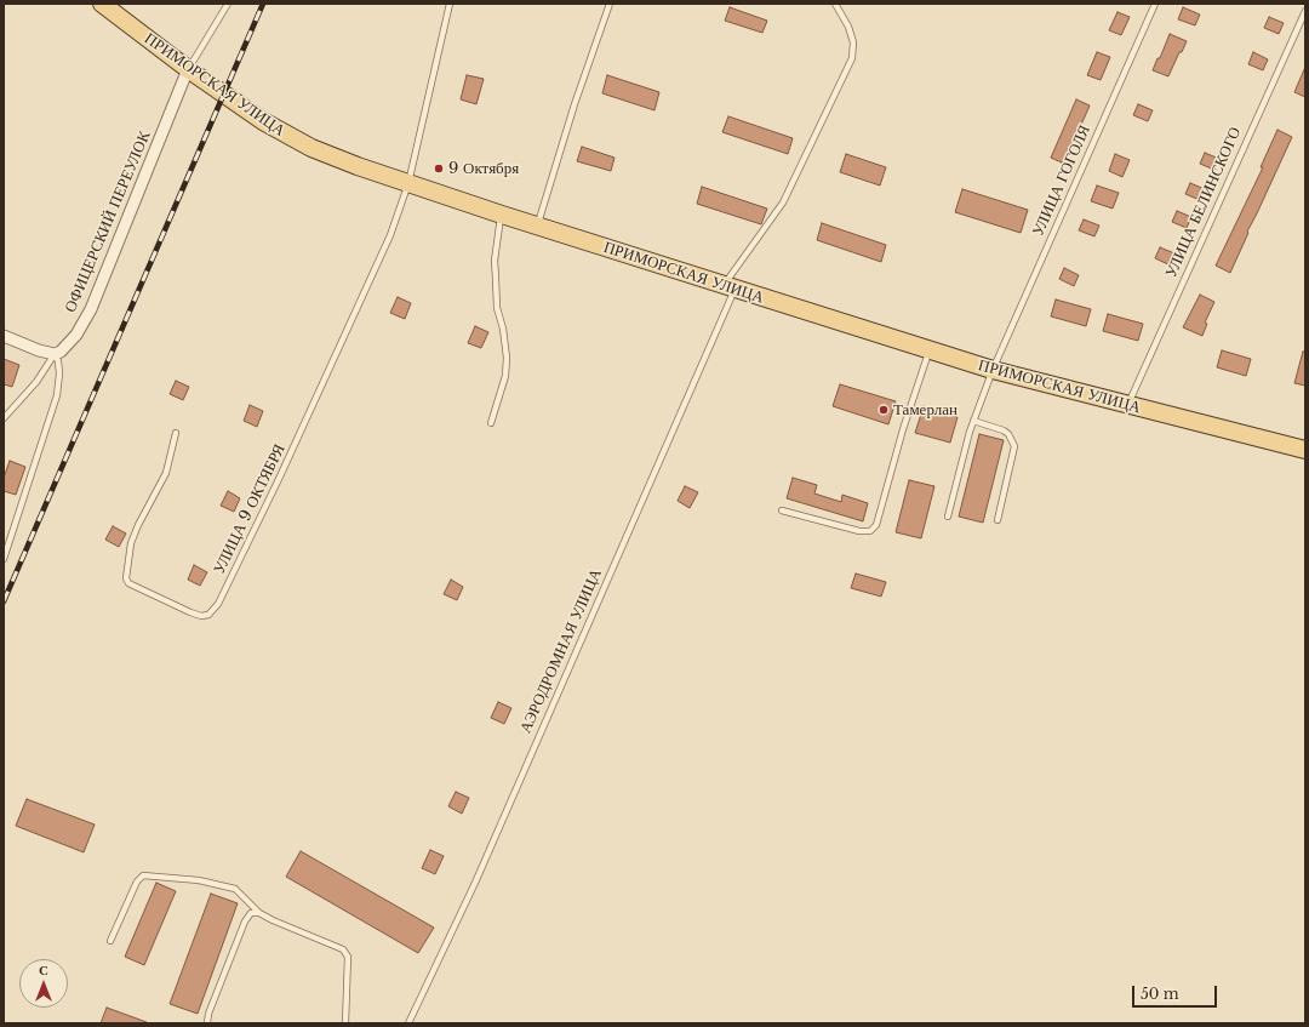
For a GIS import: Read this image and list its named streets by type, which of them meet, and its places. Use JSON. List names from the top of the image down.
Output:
{
  "streets": {
    "main road": ["ПРИМОРСКАЯ УЛИЦА"],
    "street": ["ОФИЦЕРСКИЙ ПЕРЕУЛОК"],
    "lane": [
      "УЛИЦА ГОГОЛЯ",
      "УЛИЦА БЕЛИНСКОГО",
      "УЛИЦА 9 ОКТЯБРЯ",
      "АЭРОДРОМНАЯ УЛИЦА"
    ]
  },
  "crossings": [
    ["ПРИМОРСКАЯ УЛИЦА", "УЛИЦА ГОГОЛЯ"],
    ["ПРИМОРСКАЯ УЛИЦА", "УЛИЦА БЕЛИНСКОГО"],
    ["ПРИМОРСКАЯ УЛИЦА", "ОФИЦЕРСКИЙ ПЕРЕУЛОК"],
    ["ПРИМОРСКАЯ УЛИЦА", "УЛИЦА 9 ОКТЯБРЯ"],
    ["ПРИМОРСКАЯ УЛИЦА", "АЭРОДРОМНАЯ УЛИЦА"]
  ],
  "places": ["9 Октября", "Тамерлан"],
  "scale_bar": "50 m",
  "north": "top"
}
